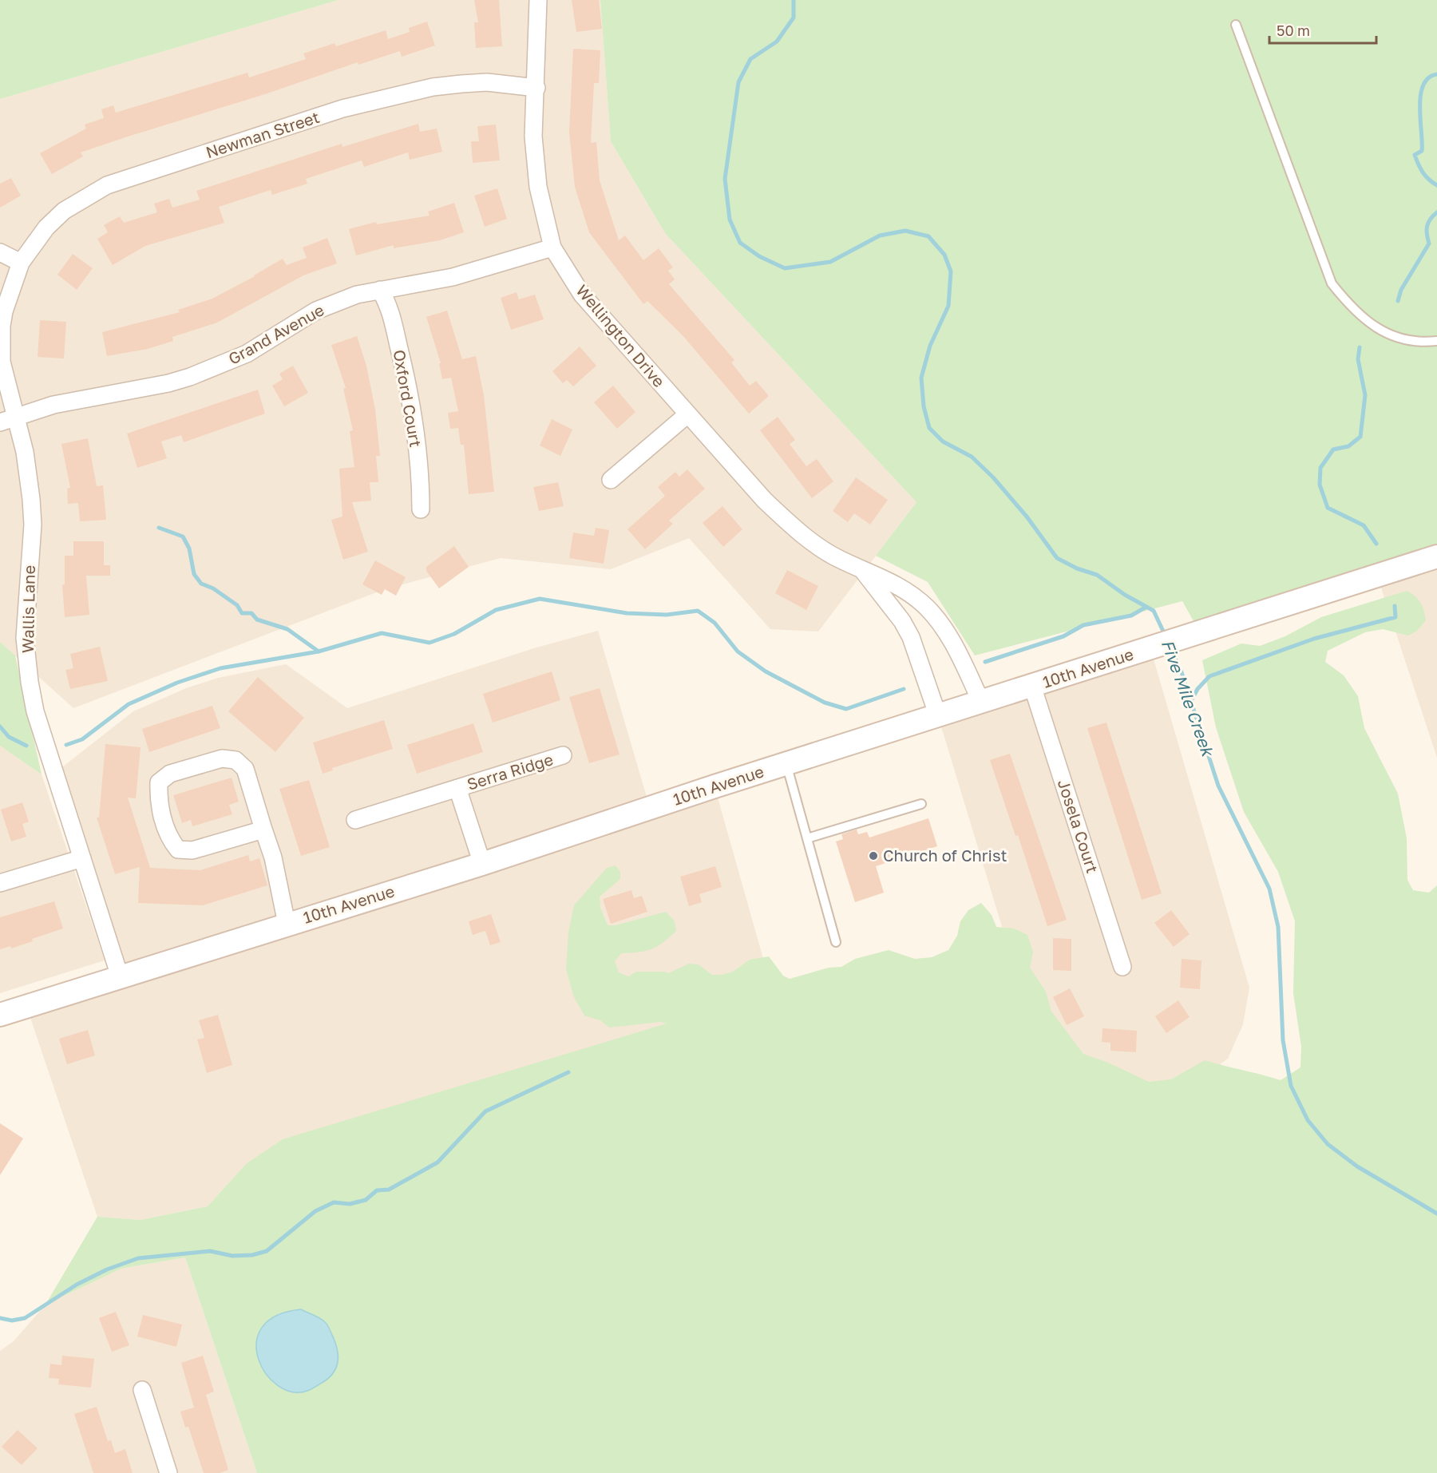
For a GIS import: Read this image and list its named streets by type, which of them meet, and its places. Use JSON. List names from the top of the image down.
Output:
{
  "streets": {
    "street": [
      "Newman Street",
      "Grand Avenue",
      "Wellington Drive",
      "Oxford Court",
      "Wallis Lane",
      "10th Avenue",
      "Serra Ridge",
      "Josela Court"
    ]
  },
  "crossings": [
    ["Newman Street", "Wellington Drive"],
    ["Newman Street", "Wallis Lane"],
    ["Grand Avenue", "Wellington Drive"],
    ["Grand Avenue", "Oxford Court"],
    ["Grand Avenue", "Wallis Lane"],
    ["Wellington Drive", "10th Avenue"],
    ["Wallis Lane", "10th Avenue"],
    ["10th Avenue", "Serra Ridge"],
    ["10th Avenue", "Josela Court"]
  ],
  "water": ["Five Mile Creek"],
  "places": ["Church of Christ"],
  "scale_bar": "50 m"
}
